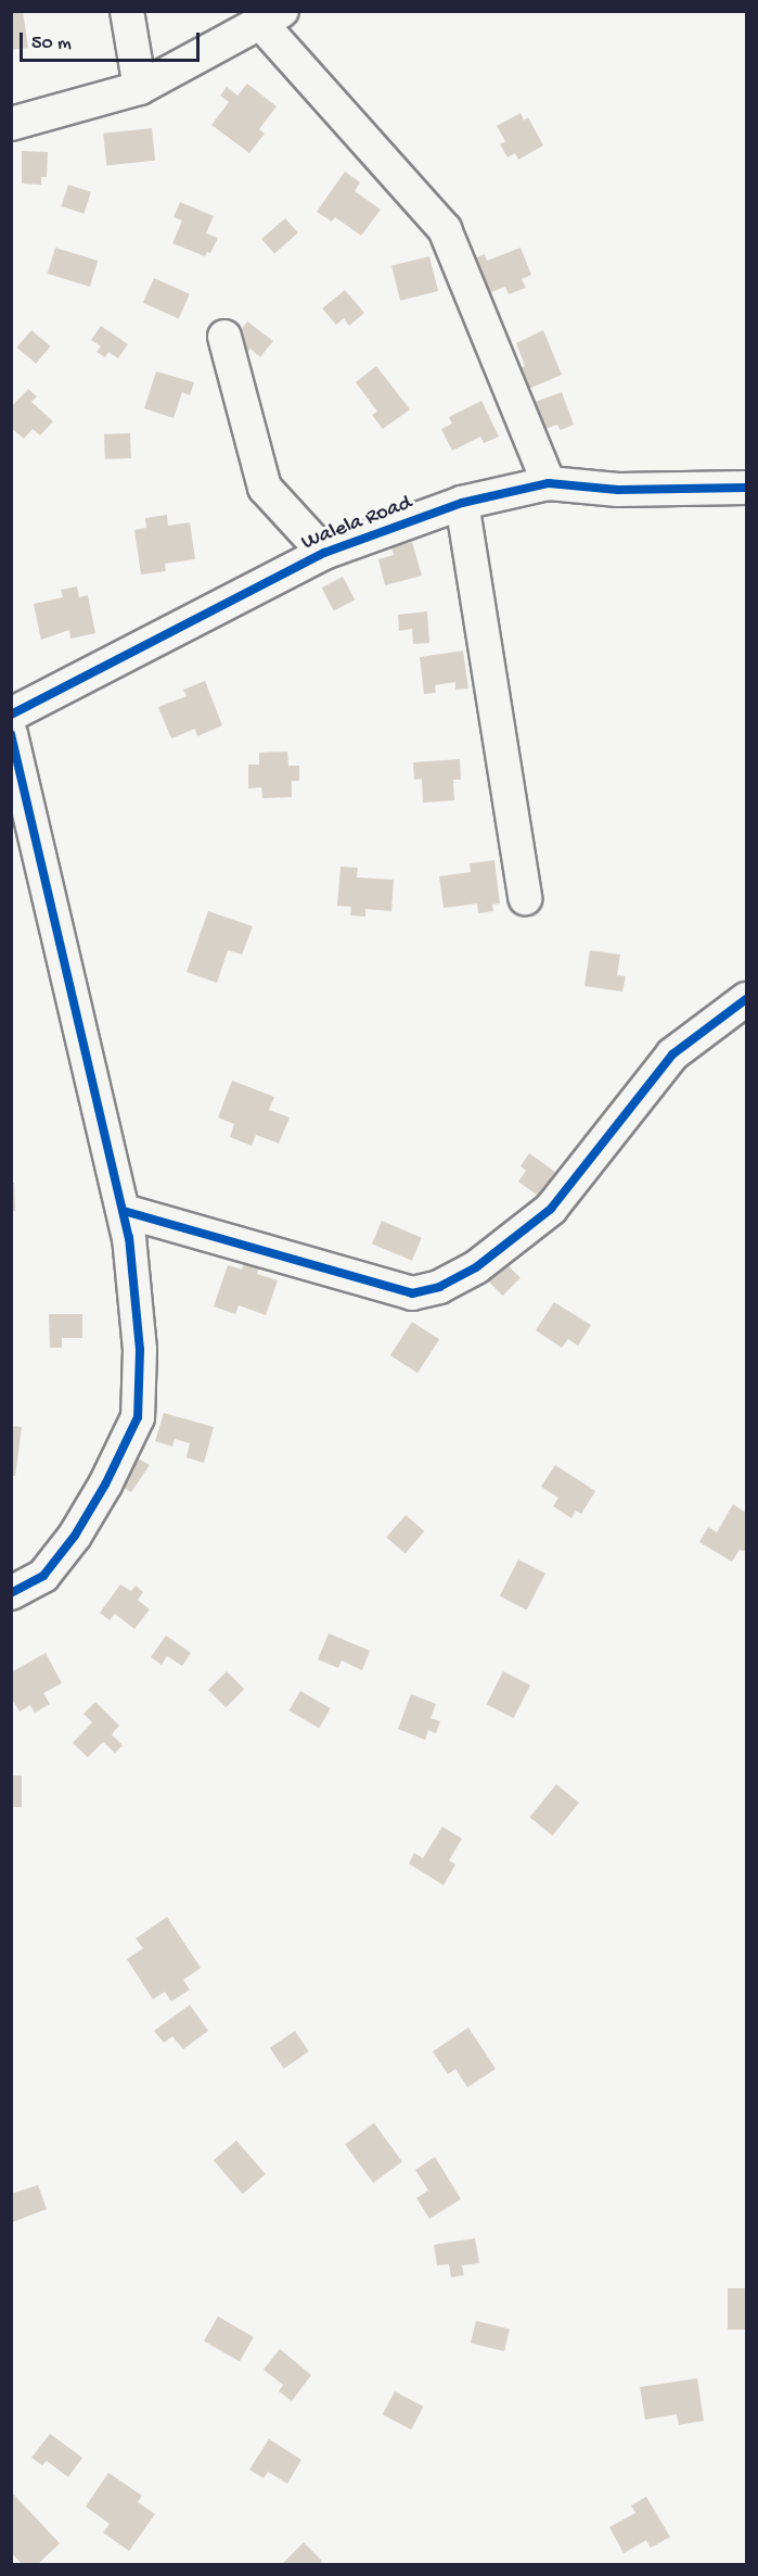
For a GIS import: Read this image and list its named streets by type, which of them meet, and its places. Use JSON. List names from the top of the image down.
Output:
{
  "streets": {
    "street": ["Walela Road"]
  },
  "scale_bar": "50 m"
}
